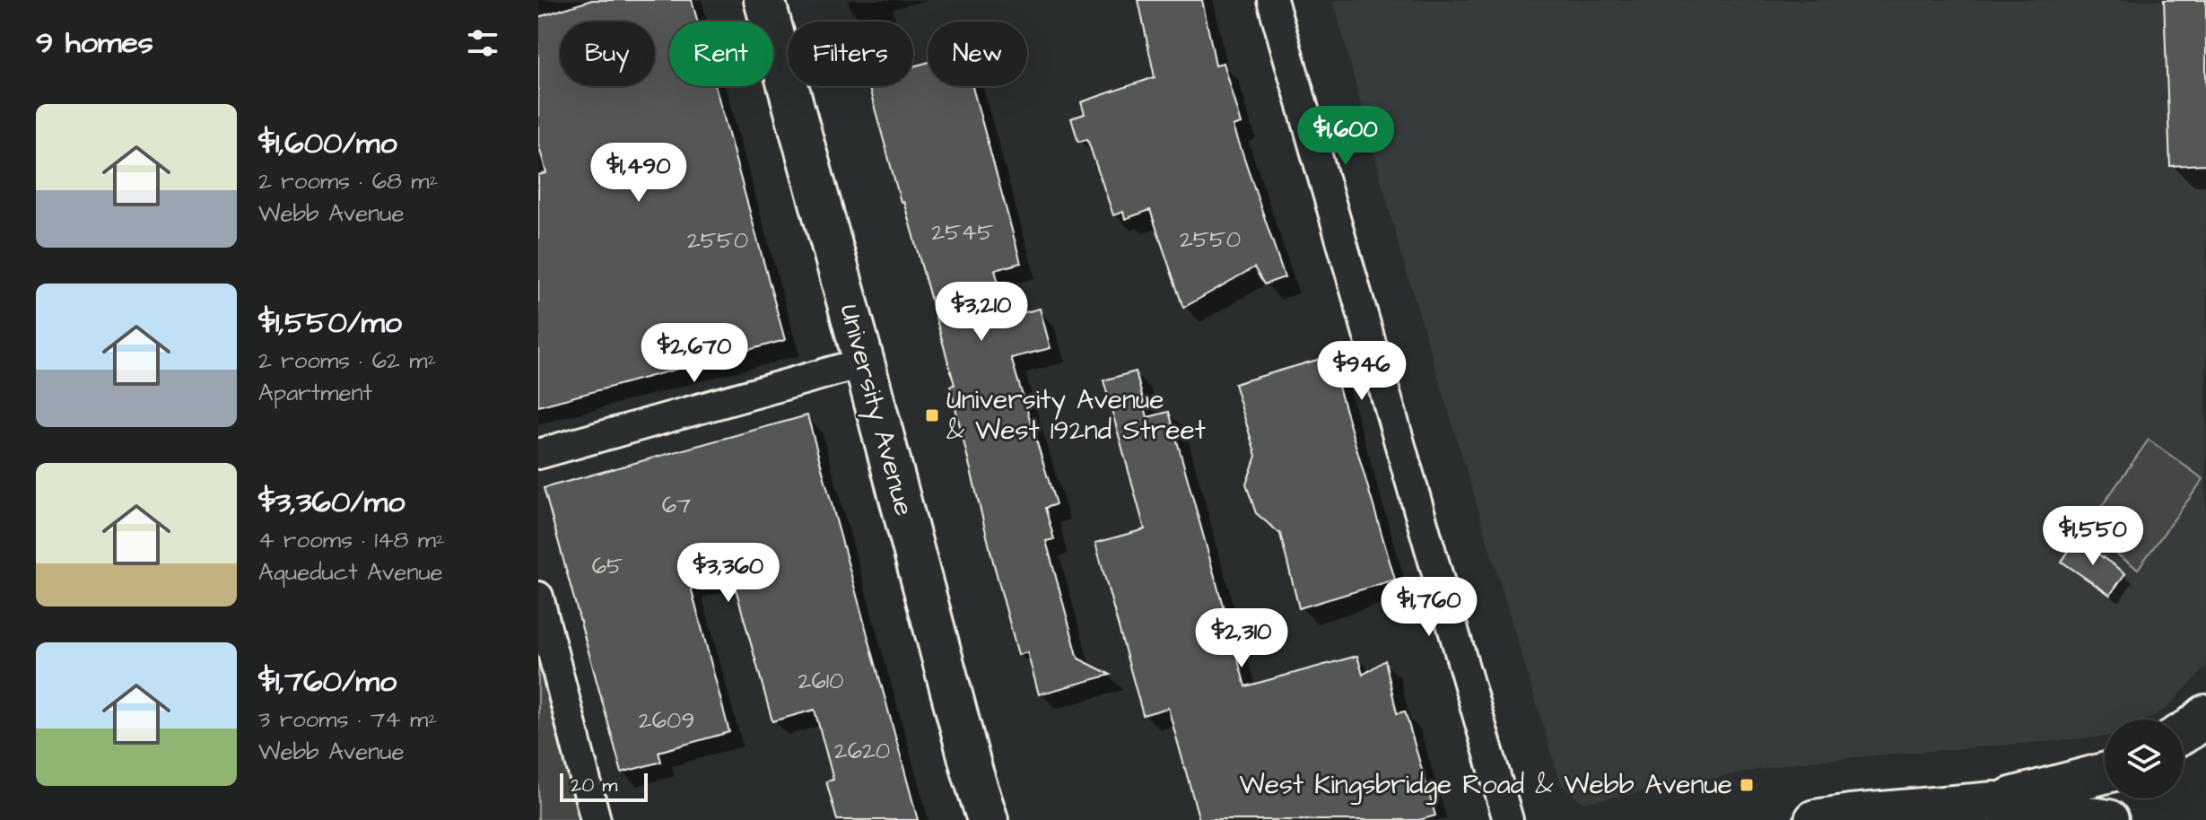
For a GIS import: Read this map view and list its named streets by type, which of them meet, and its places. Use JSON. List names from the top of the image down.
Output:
{
  "streets": {
    "street": ["University Avenue"]
  },
  "places": {
    "transit": ["University Avenue & West 192nd Street", "West Kingsbridge Road & Webb Avenue"]
  },
  "house_numbers": [
    "2545",
    "2550",
    "2550",
    "67",
    "65",
    "2610",
    "2609",
    "2620"
  ],
  "scale_bar": "20 m",
  "page": {
    "heading": "9 homes",
    "chip": [
      "Buy",
      "Rent",
      "Filters",
      "New"
    ],
    "list": [
      {
        "name": "$1,600/mo",
        "note": "2 rooms · 68 m² · Webb Avenue"
      },
      {
        "name": "$1,550/mo",
        "note": "2 rooms · 62 m² · Apartment"
      },
      {
        "name": "$3,360/mo",
        "note": "4 rooms · 148 m² · Aqueduct Avenue"
      },
      {
        "name": "$1,760/mo",
        "note": "3 rooms · 74 m² · Webb Avenue"
      }
    ],
    "price": [
      "$1,600",
      "$1,490",
      "$3,210",
      "$2,670",
      "$946",
      "$1,550",
      "$3,360",
      "$1,760",
      "$2,310"
    ],
    "scale": "20 m"
  }
}
